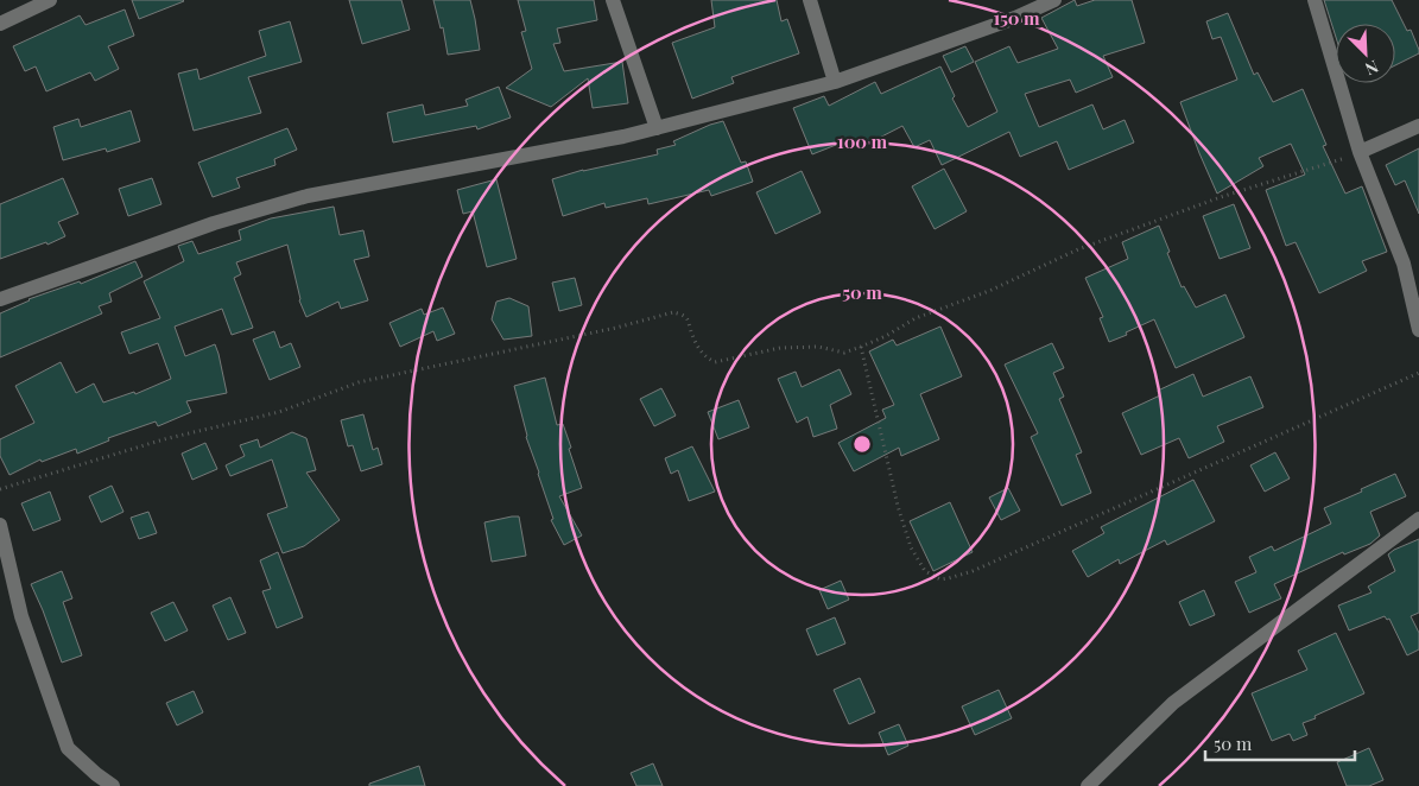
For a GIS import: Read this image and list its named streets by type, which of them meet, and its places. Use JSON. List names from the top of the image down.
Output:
{
  "scale_bar": "50 m",
  "north": "bottom right",
  "rings": ["150 m", "100 m", "50 m"]
}
